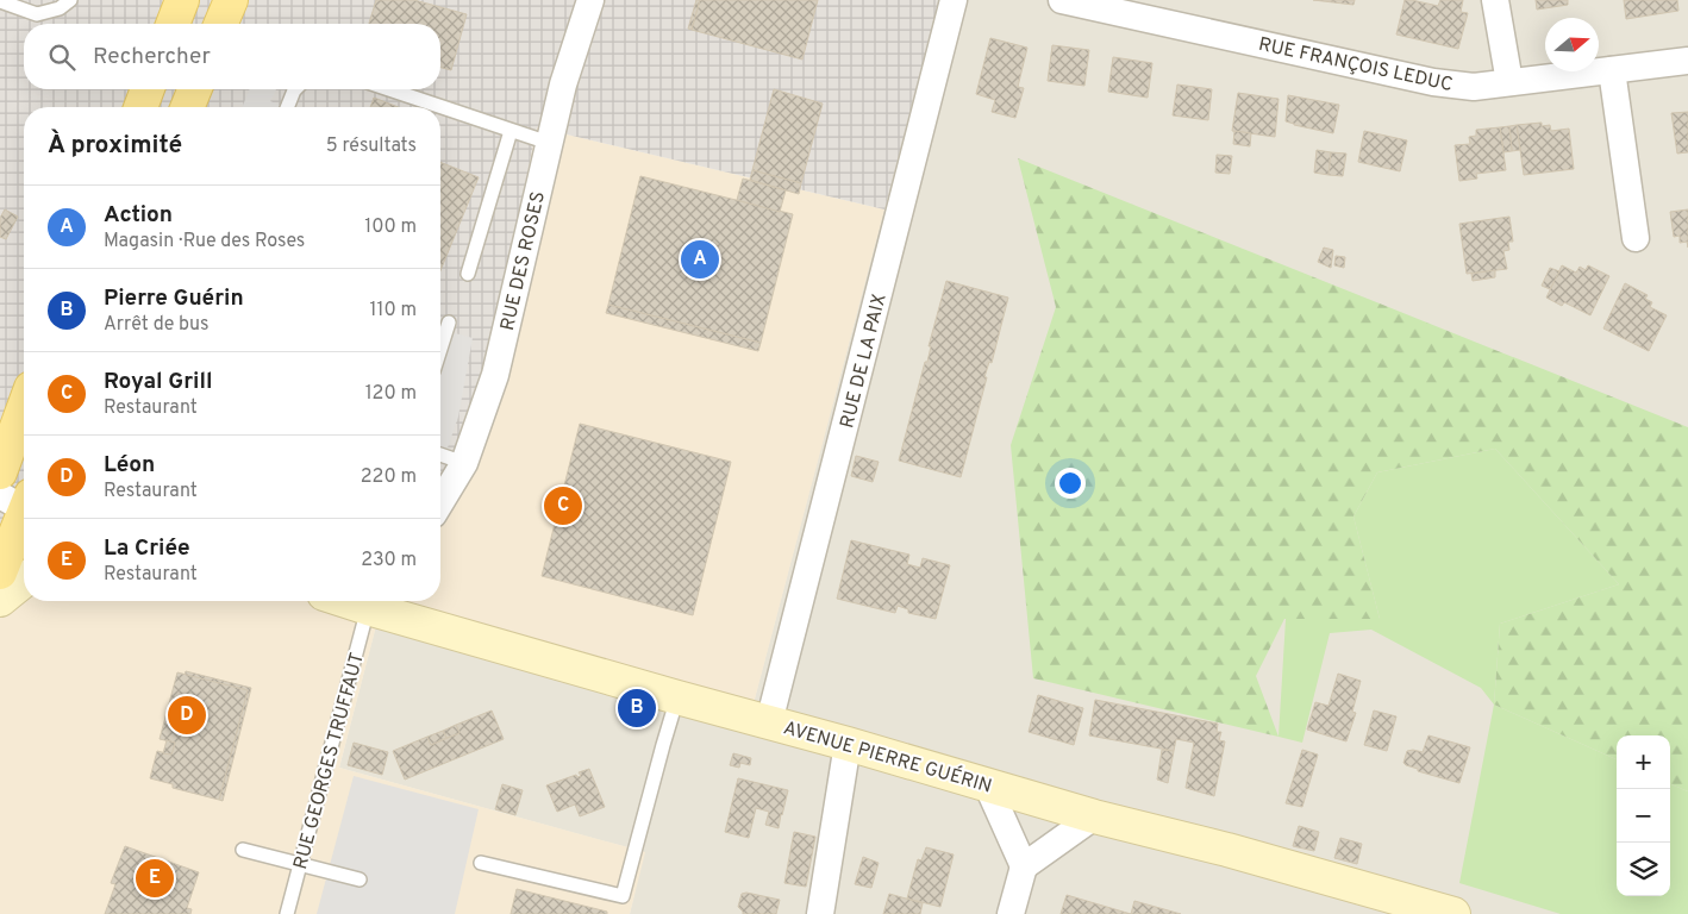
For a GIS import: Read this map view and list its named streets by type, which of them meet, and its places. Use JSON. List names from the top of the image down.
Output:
{
  "streets": {
    "street": [
      "RUE FRANÇOIS LEDUC",
      "RUE DES ROSES",
      "RUE DE LA PAIX",
      "AVENUE PIERRE GUÉRIN"
    ],
    "lane": ["RUE GEORGES TRUFFAUT"]
  },
  "crossings": [
    ["RUE DE LA PAIX", "AVENUE PIERRE GUÉRIN"],
    ["AVENUE PIERRE GUÉRIN", "RUE GEORGES TRUFFAUT"]
  ],
  "north": "right",
  "page": {
    "search": "Rechercher",
    "heading": ["À proximité", "5 résultats"],
    "list": [
      {
        "mark": "A",
        "name": "Action",
        "note": "Magasin · Rue des Roses",
        "value": "100 m"
      },
      {
        "mark": "B",
        "name": "Pierre Guérin",
        "note": "Arrêt de bus",
        "value": "110 m"
      },
      {
        "mark": "C",
        "name": "Royal Grill",
        "note": "Restaurant",
        "value": "120 m"
      },
      {
        "mark": "D",
        "name": "Léon",
        "note": "Restaurant",
        "value": "220 m"
      },
      {
        "mark": "E",
        "name": "La Criée",
        "note": "Restaurant",
        "value": "230 m"
      }
    ],
    "pins": [
      "A",
      "C",
      "B",
      "D",
      "E"
    ],
    "map_buttons": ["+", "−"]
  }
}
